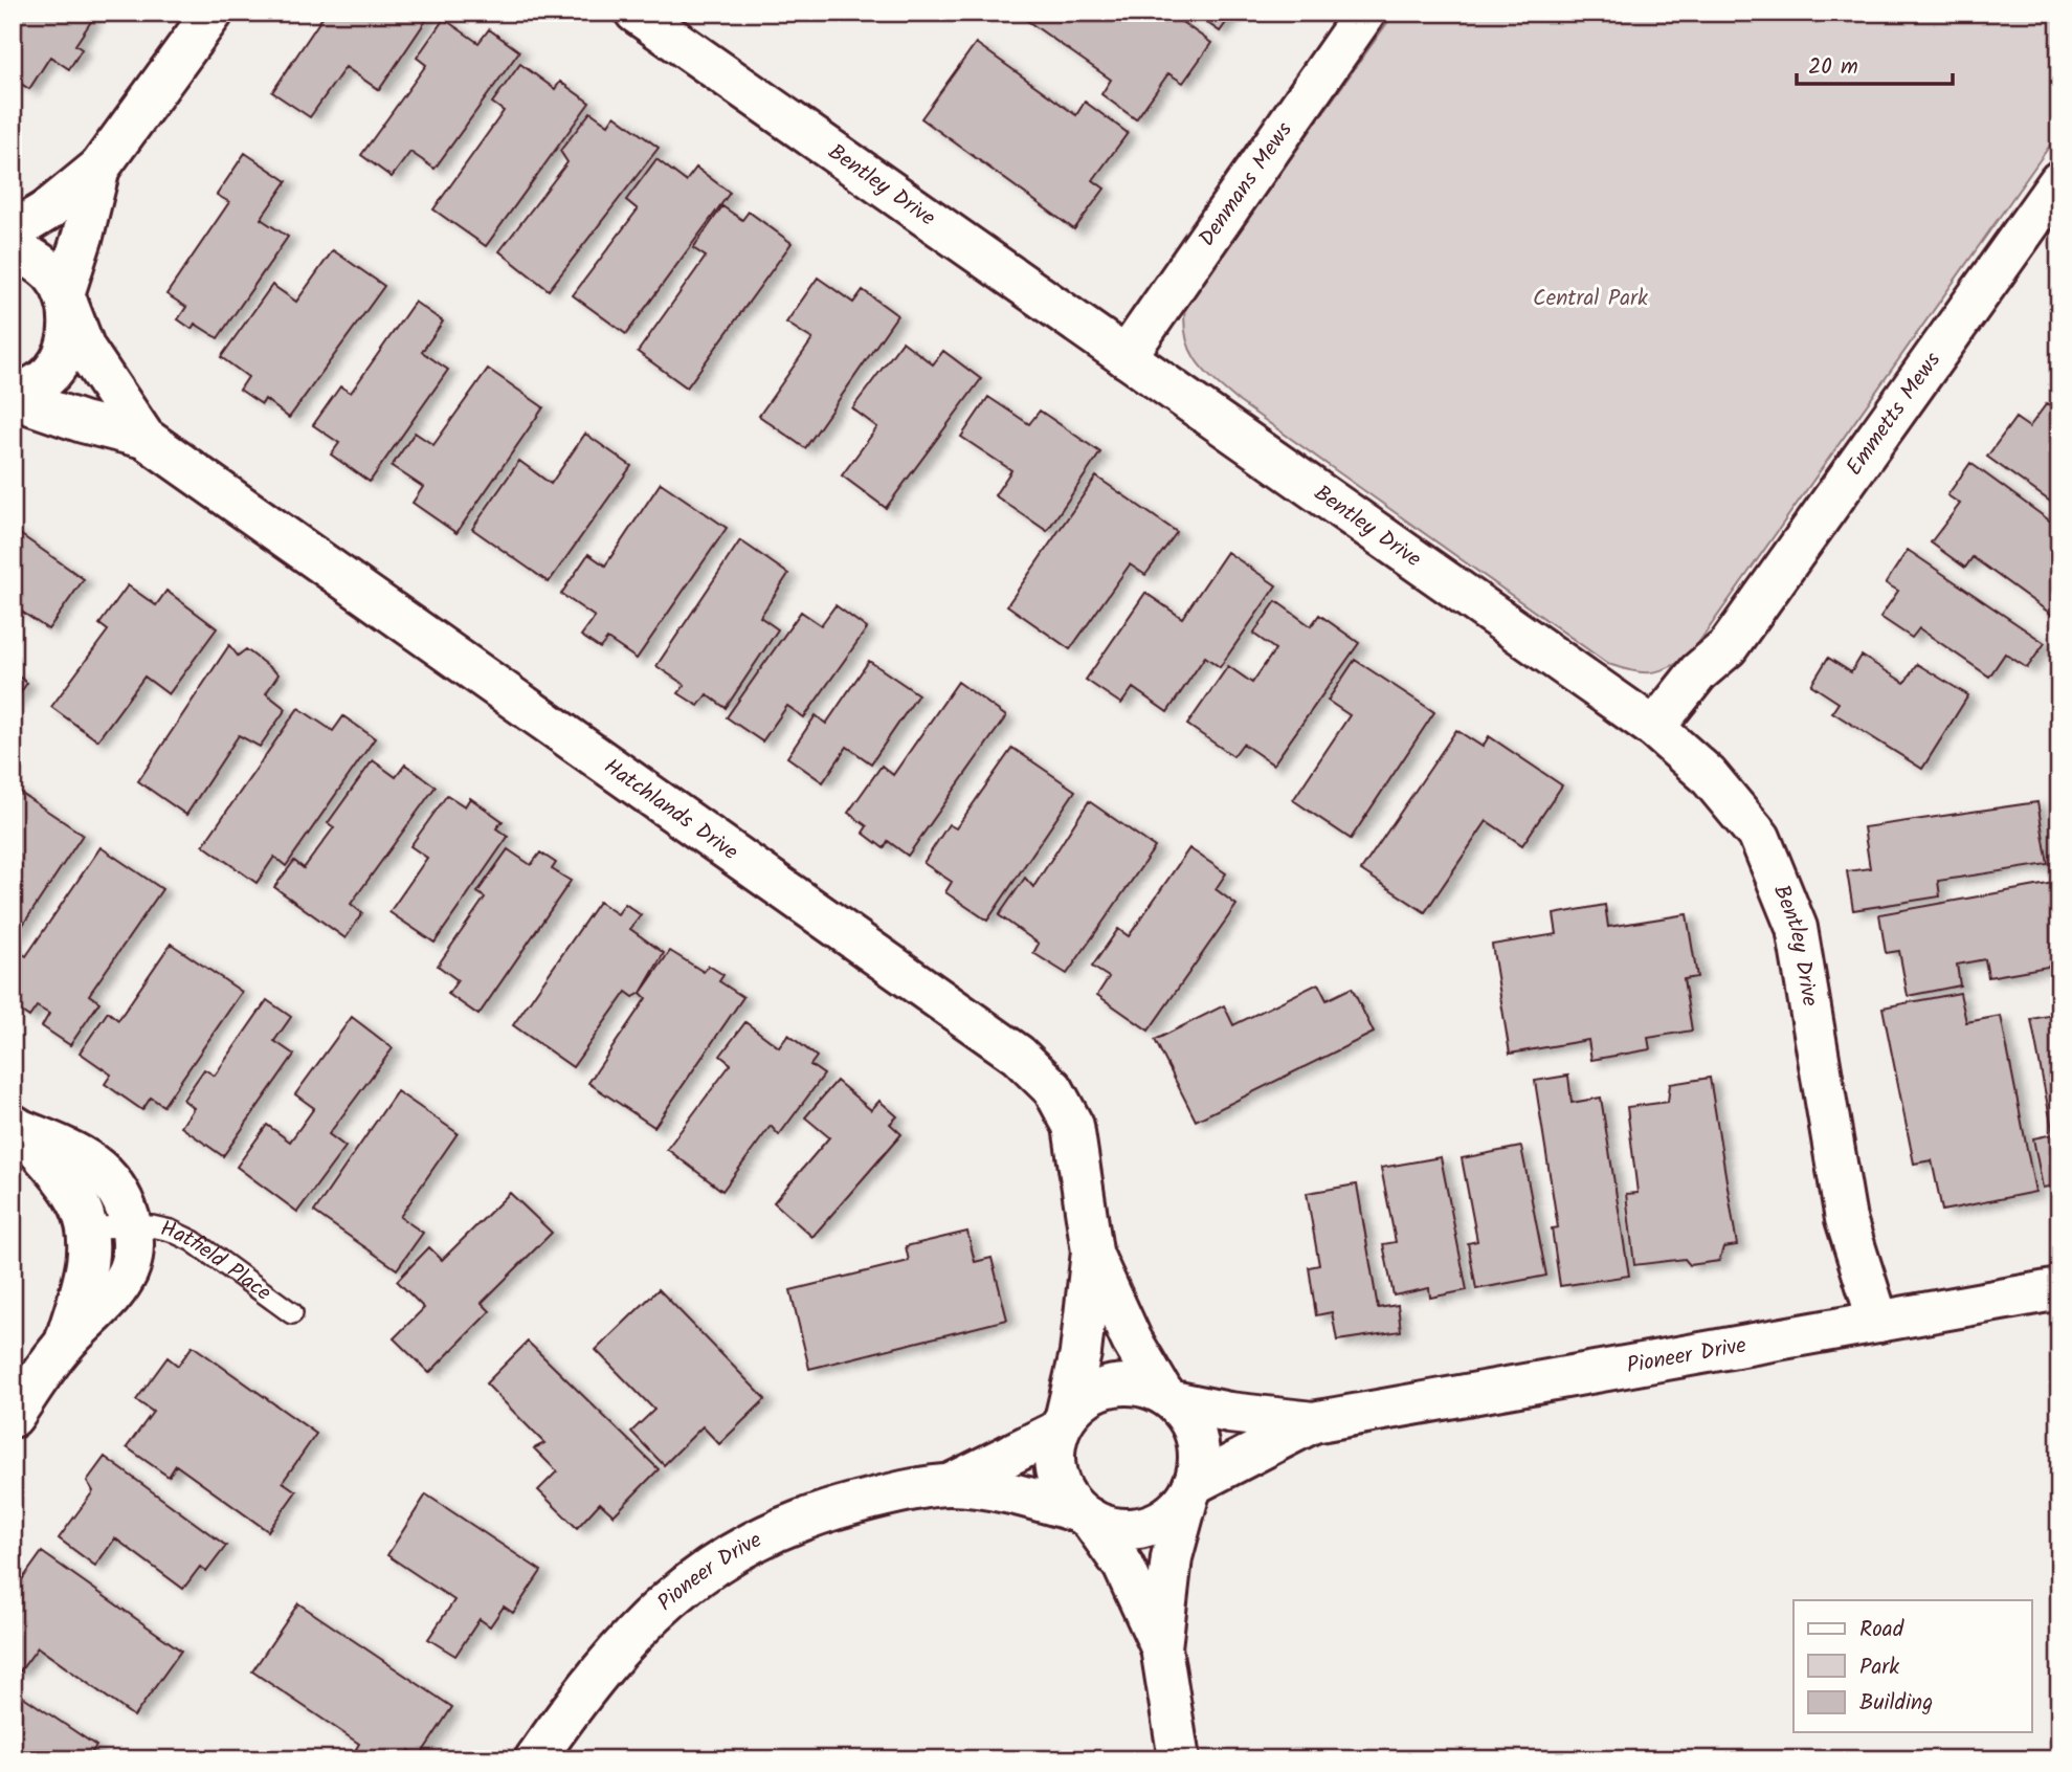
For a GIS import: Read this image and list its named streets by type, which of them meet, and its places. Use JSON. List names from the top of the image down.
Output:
{
  "streets": {
    "street": [
      "Denmans Mews",
      "Bentley Drive",
      "Emmetts Mews",
      "Hatchlands Drive",
      "Hatfield Place",
      "Pioneer Drive"
    ]
  },
  "crossings": [
    ["Denmans Mews", "Bentley Drive"],
    ["Bentley Drive", "Emmetts Mews"],
    ["Bentley Drive", "Pioneer Drive"],
    ["Hatchlands Drive", "Pioneer Drive"]
  ],
  "parks": ["Central Park"],
  "legend": ["Road", "Park", "Building"],
  "scale_bar": "20 m"
}
